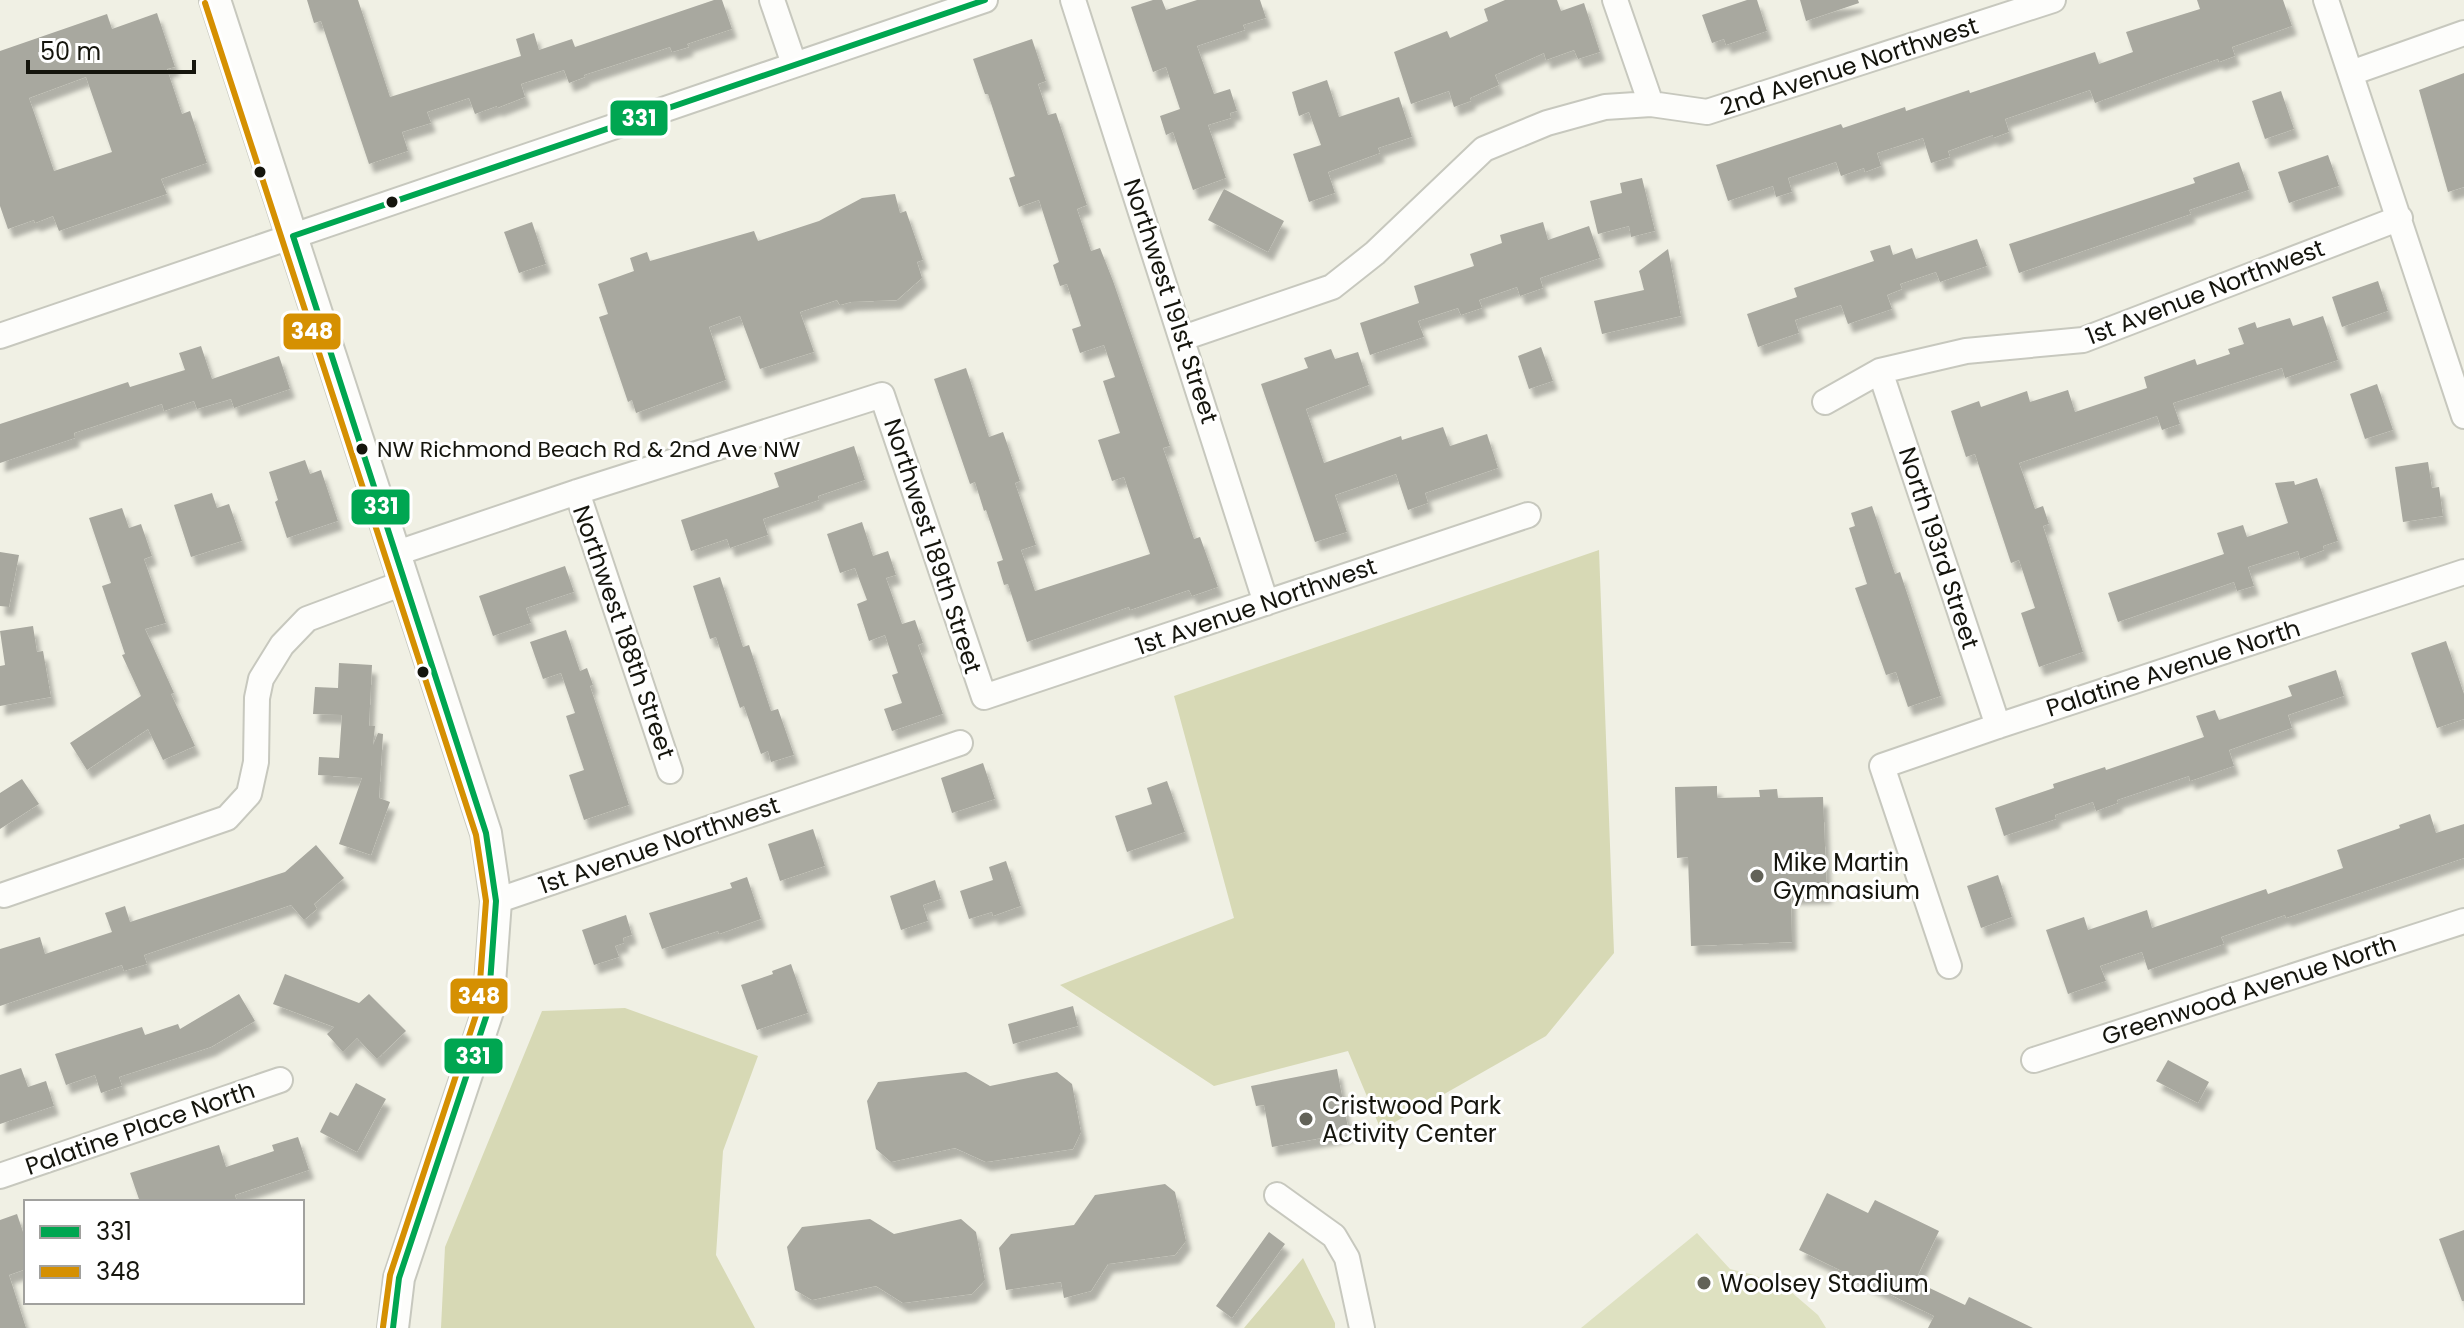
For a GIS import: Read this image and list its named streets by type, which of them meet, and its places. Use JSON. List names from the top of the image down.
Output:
{
  "streets": {
    "street": [
      "2nd Avenue Northwest",
      "1st Avenue Northwest",
      "Northwest 191st Street",
      "Northwest 189th Street",
      "North 193rd Street",
      "Northwest 188th Street",
      "Palatine Avenue North",
      "Greenwood Avenue North",
      "Palatine Place North"
    ]
  },
  "crossings": [
    ["2nd Avenue Northwest", "Northwest 191st Street"],
    ["1st Avenue Northwest", "Northwest 191st Street"],
    ["1st Avenue Northwest", "Northwest 189th Street"],
    ["1st Avenue Northwest", "North 193rd Street"],
    ["Northwest 189th Street", "Northwest 188th Street"],
    ["North 193rd Street", "Palatine Avenue North"]
  ],
  "places": [
    "NW Richmond Beach Rd & 2nd Ave NW",
    "Mike Martin Gymnasium",
    "Cristwood Park Activity Center",
    "Woolsey Stadium"
  ],
  "lines": ["transit line 331", "transit line 348"],
  "legend": ["331", "348"],
  "scale_bar": "50 m"
}
